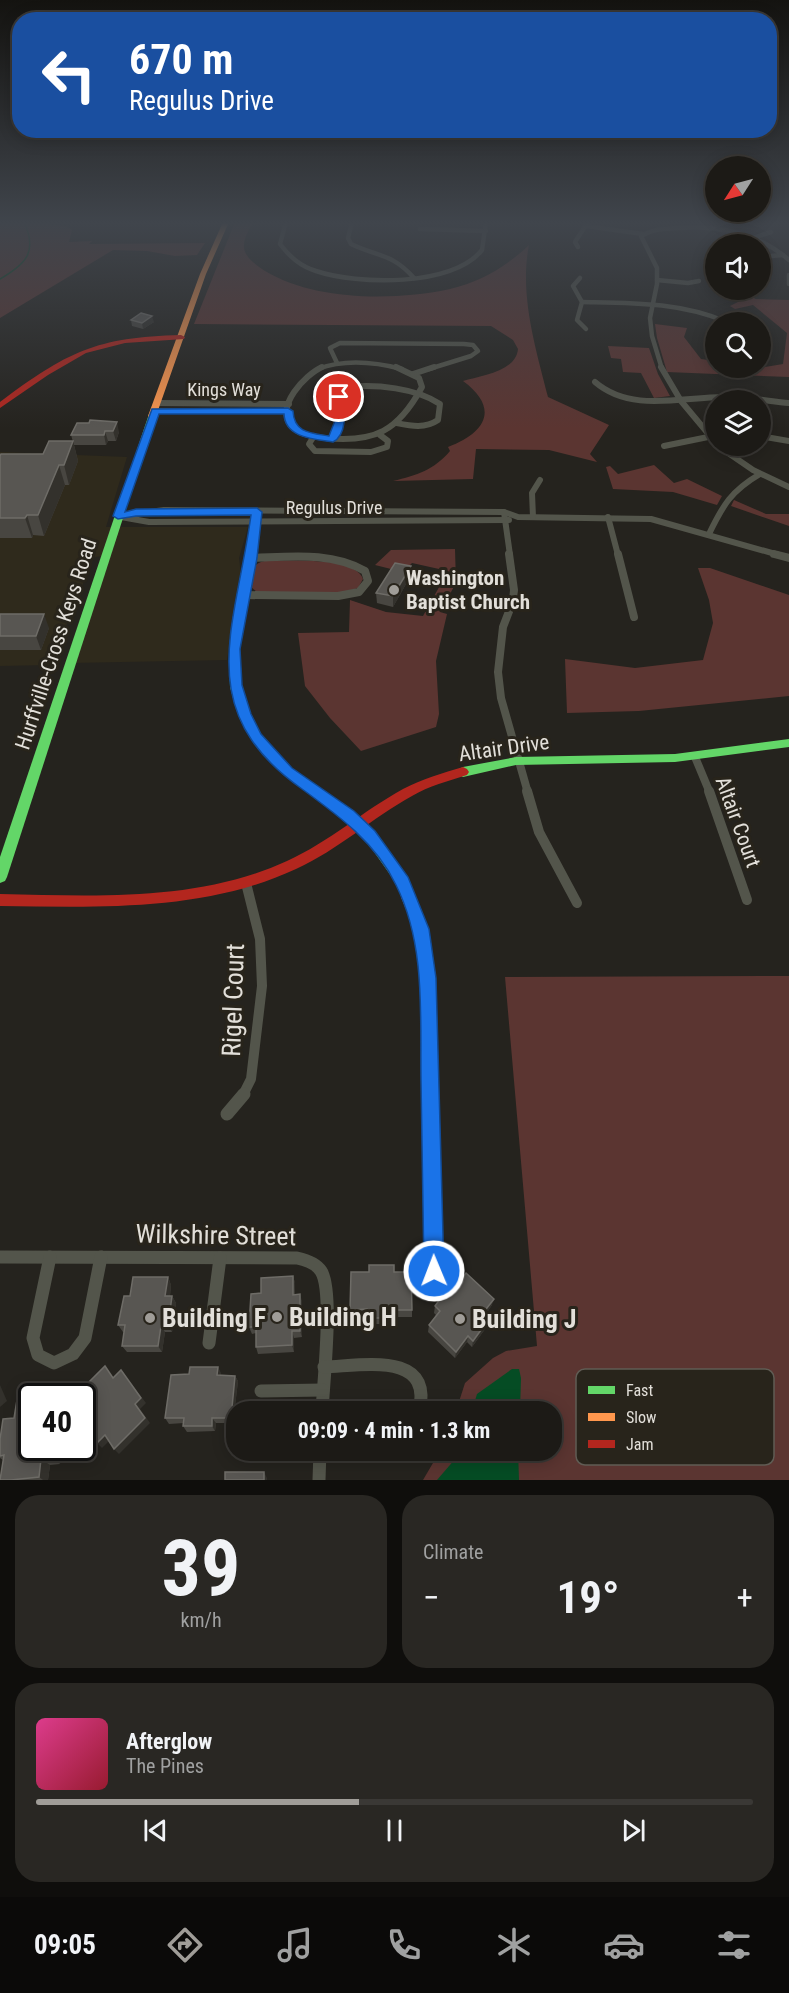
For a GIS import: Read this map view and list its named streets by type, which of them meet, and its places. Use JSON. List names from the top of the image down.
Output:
{
  "streets": {
    "main road": ["Hurffville-Cross Keys Road", "Altair Drive"],
    "street": [
      "Kings Way",
      "Regulus Drive",
      "Altair Court",
      "Rigel Court",
      "Wilkshire Street"
    ]
  },
  "crossings": [
    ["Kings Way", "Hurffville-Cross Keys Road"],
    ["Regulus Drive", "Hurffville-Cross Keys Road"],
    ["Altair Drive", "Altair Court"],
    ["Altair Drive", "Rigel Court"]
  ],
  "places": [
    "Washington Baptist Church",
    "Building H",
    "Building F",
    "Building J"
  ],
  "legend": ["Fast", "Slow", "Jam"],
  "north": "bottom left",
  "page": {
    "turn": ["670 m", "Regulus Drive"],
    "limit": "40",
    "trip": "09:09 · 4 min · 1.3 km",
    "tile": [
      ["39", "km/h"],
      "Climate"
    ],
    "heat": ["−", "19°", "+"],
    "song": ["Afterglow", "The Pines"],
    "tabs": "09:05"
  }
}
